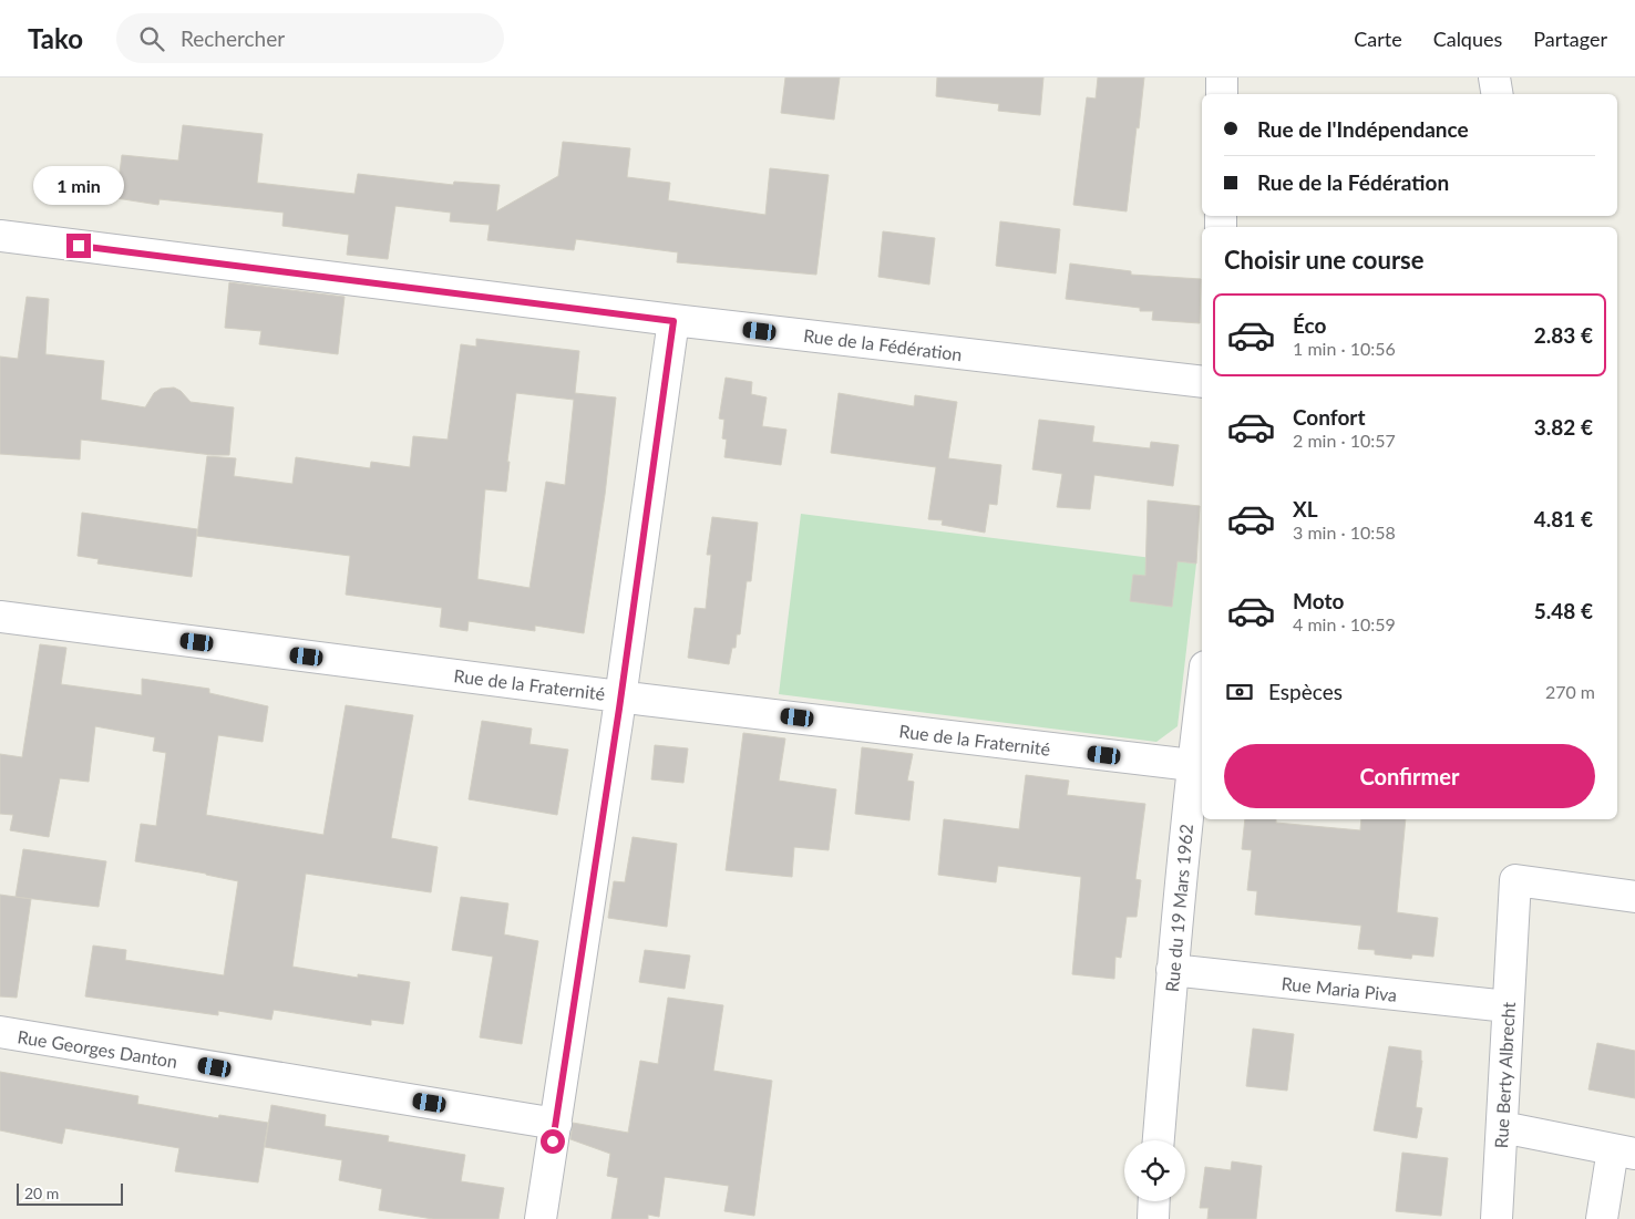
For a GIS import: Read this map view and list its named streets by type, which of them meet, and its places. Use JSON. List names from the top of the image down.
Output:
{
  "streets": {
    "street": [
      "Rue de la Fédération",
      "Rue de la Fraternité",
      "Rue du 19 Mars 1962",
      "Rue Maria Piva",
      "Rue Georges Danton",
      "Rue Berty Albrecht"
    ]
  },
  "crossings": [
    ["Rue de la Fraternité", "Rue du 19 Mars 1962"],
    ["Rue du 19 Mars 1962", "Rue Maria Piva"],
    ["Rue Maria Piva", "Rue Berty Albrecht"]
  ],
  "scale_bar": "20 m",
  "page": {
    "header": "Tako",
    "search": "Rechercher",
    "nav": ["Carte", "Calques", "Partager"],
    "banner": ["Rue de l'Indépendance", "Rue de la Fédération"],
    "bubble": "1 min",
    "heading": "Choisir une course",
    "list": [
      {
        "name": "Éco",
        "note": "1 min · 10:56",
        "value": "2.83 €"
      },
      {
        "name": "Confort",
        "note": "2 min · 10:57",
        "value": "3.82 €"
      },
      {
        "name": "XL",
        "note": "3 min · 10:58",
        "value": "4.81 €"
      },
      {
        "name": "Moto",
        "note": "4 min · 10:59",
        "value": "5.48 €"
      }
    ],
    "pay": ["Espèces", "270 m"],
    "buttons": "Confirmer",
    "scale": "20 m"
  }
}
